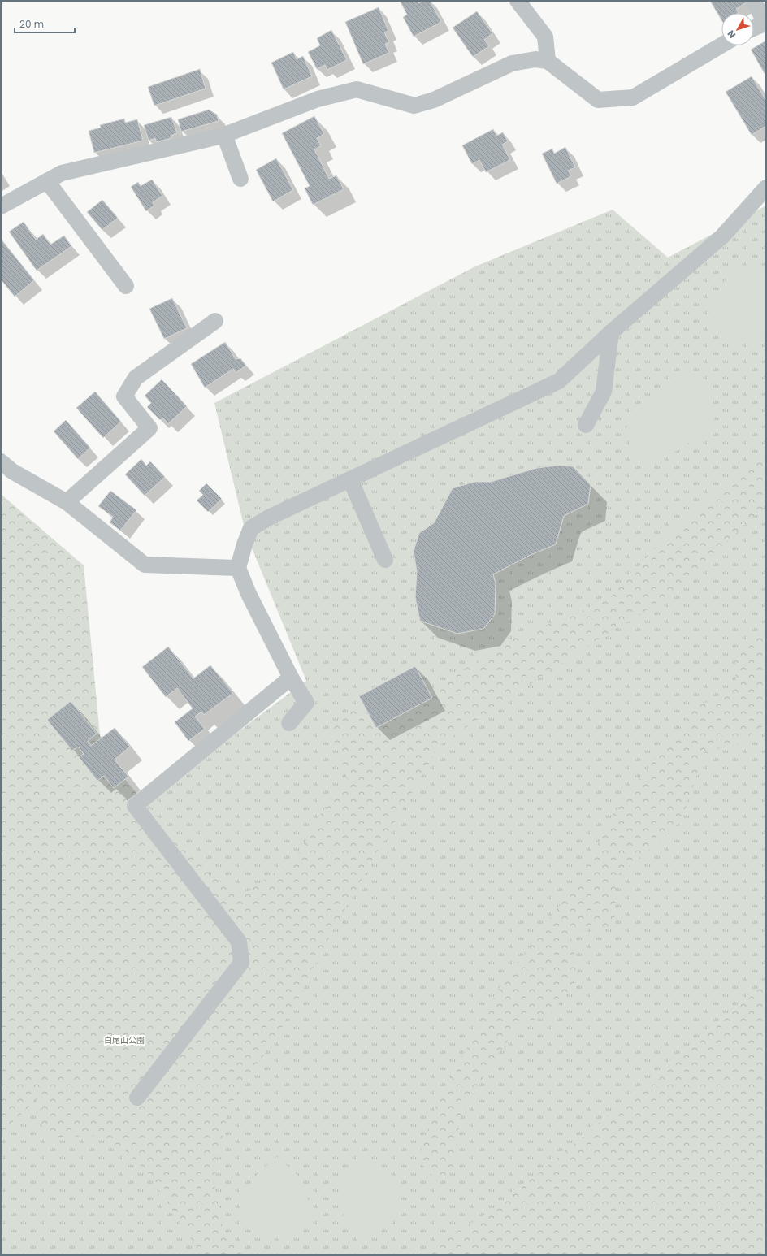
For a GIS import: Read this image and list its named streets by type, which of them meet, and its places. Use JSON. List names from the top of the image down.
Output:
{
  "parks": ["白尾山公園"],
  "scale_bar": "20 m",
  "north": "bottom left"
}
